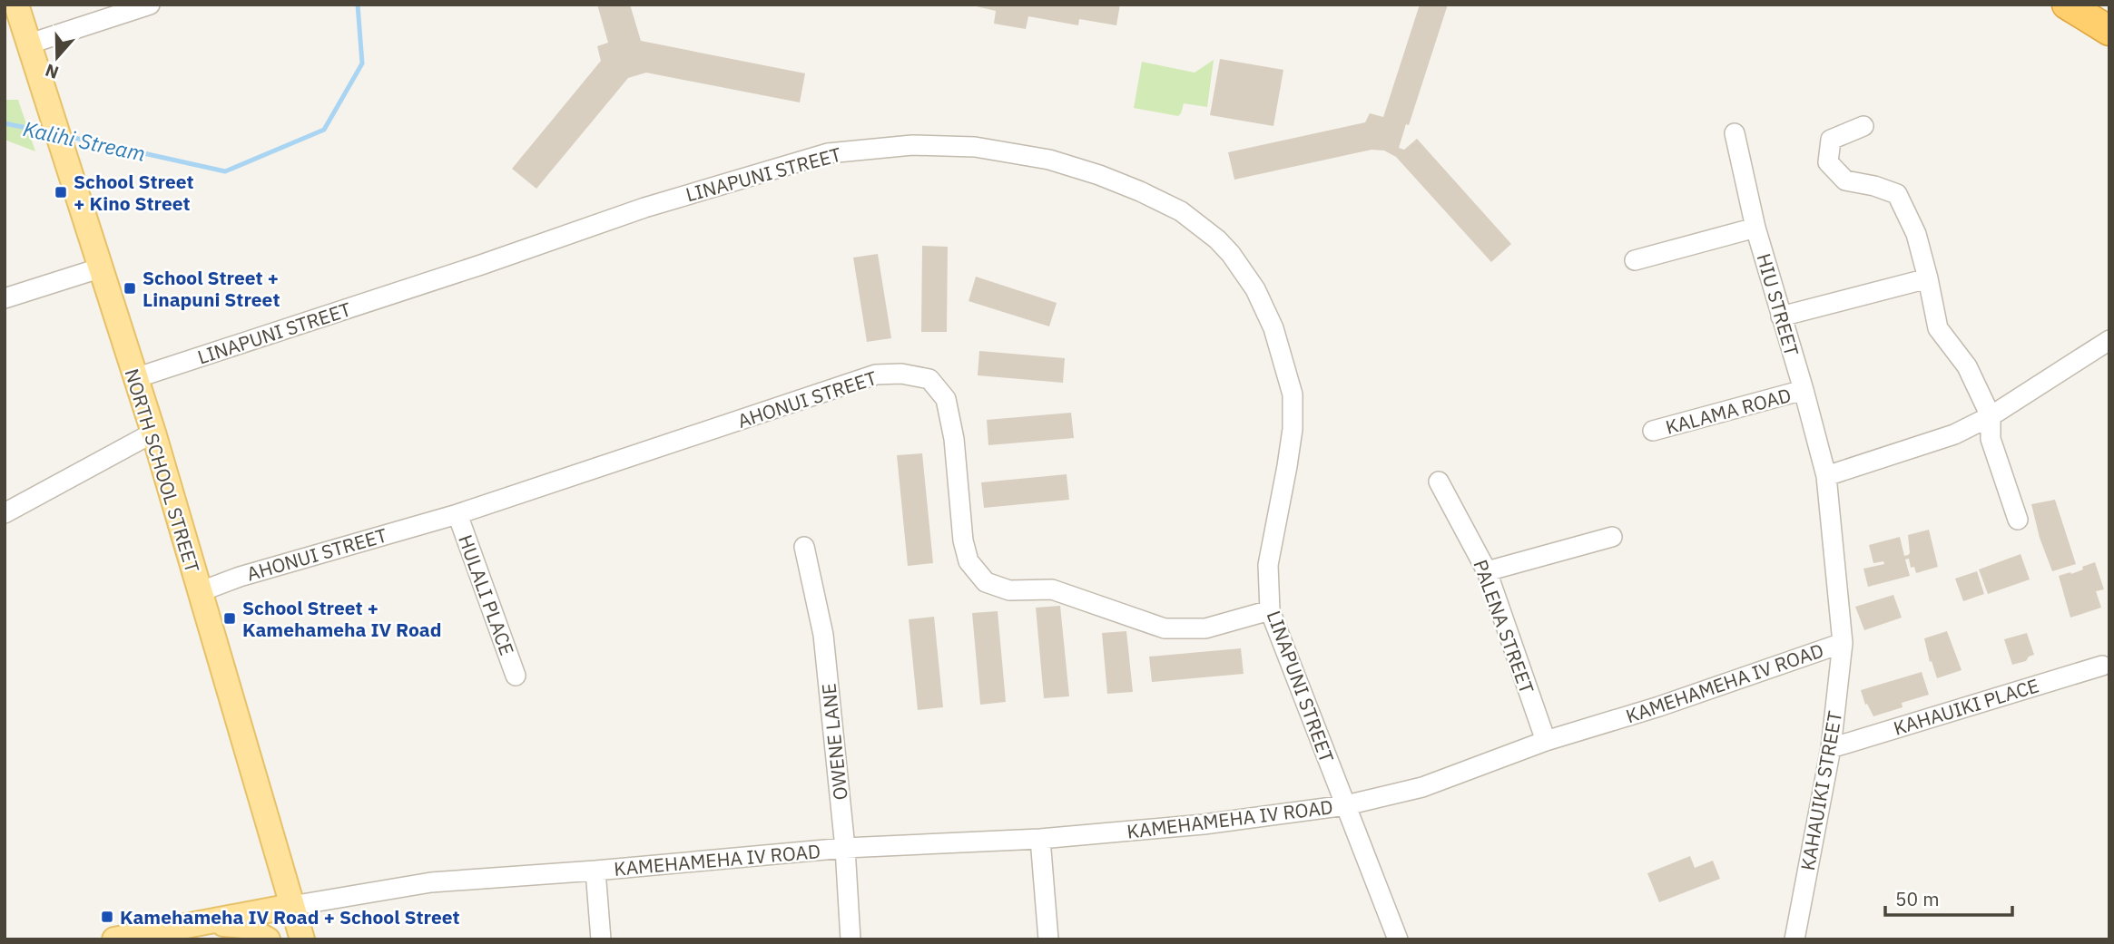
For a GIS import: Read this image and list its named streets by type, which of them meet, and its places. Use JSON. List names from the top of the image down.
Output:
{
  "streets": {
    "main road": ["NORTH SCHOOL STREET", "KAMEHAMEHA IV ROAD"],
    "street": [
      "LINAPUNI STREET",
      "HIU STREET",
      "AHONUI STREET",
      "KALAMA ROAD",
      "HULALI PLACE",
      "PALENA STREET",
      "KAHAUIKI PLACE",
      "OWENE LANE",
      "KAHAUIKI STREET"
    ]
  },
  "crossings": [
    ["LINAPUNI STREET", "AHONUI STREET"],
    ["LINAPUNI STREET", "NORTH SCHOOL STREET"],
    ["LINAPUNI STREET", "KAMEHAMEHA IV ROAD"],
    ["HIU STREET", "KALAMA ROAD"],
    ["HIU STREET", "KAMEHAMEHA IV ROAD"],
    ["AHONUI STREET", "NORTH SCHOOL STREET"],
    ["AHONUI STREET", "HULALI PLACE"],
    ["NORTH SCHOOL STREET", "KAMEHAMEHA IV ROAD"],
    ["PALENA STREET", "KAMEHAMEHA IV ROAD"],
    ["KAMEHAMEHA IV ROAD", "OWENE LANE"],
    ["KAMEHAMEHA IV ROAD", "KAHAUIKI STREET"],
    ["KAHAUIKI PLACE", "KAHAUIKI STREET"]
  ],
  "water": ["Kalihi Stream"],
  "places": {
    "transit": [
      "School Street + Kino Street",
      "School Street + Linapuni Street",
      "School Street + Kamehameha IV Road",
      "Kamehameha IV Road + School Street"
    ]
  },
  "scale_bar": "50 m",
  "north": "bottom"
}
